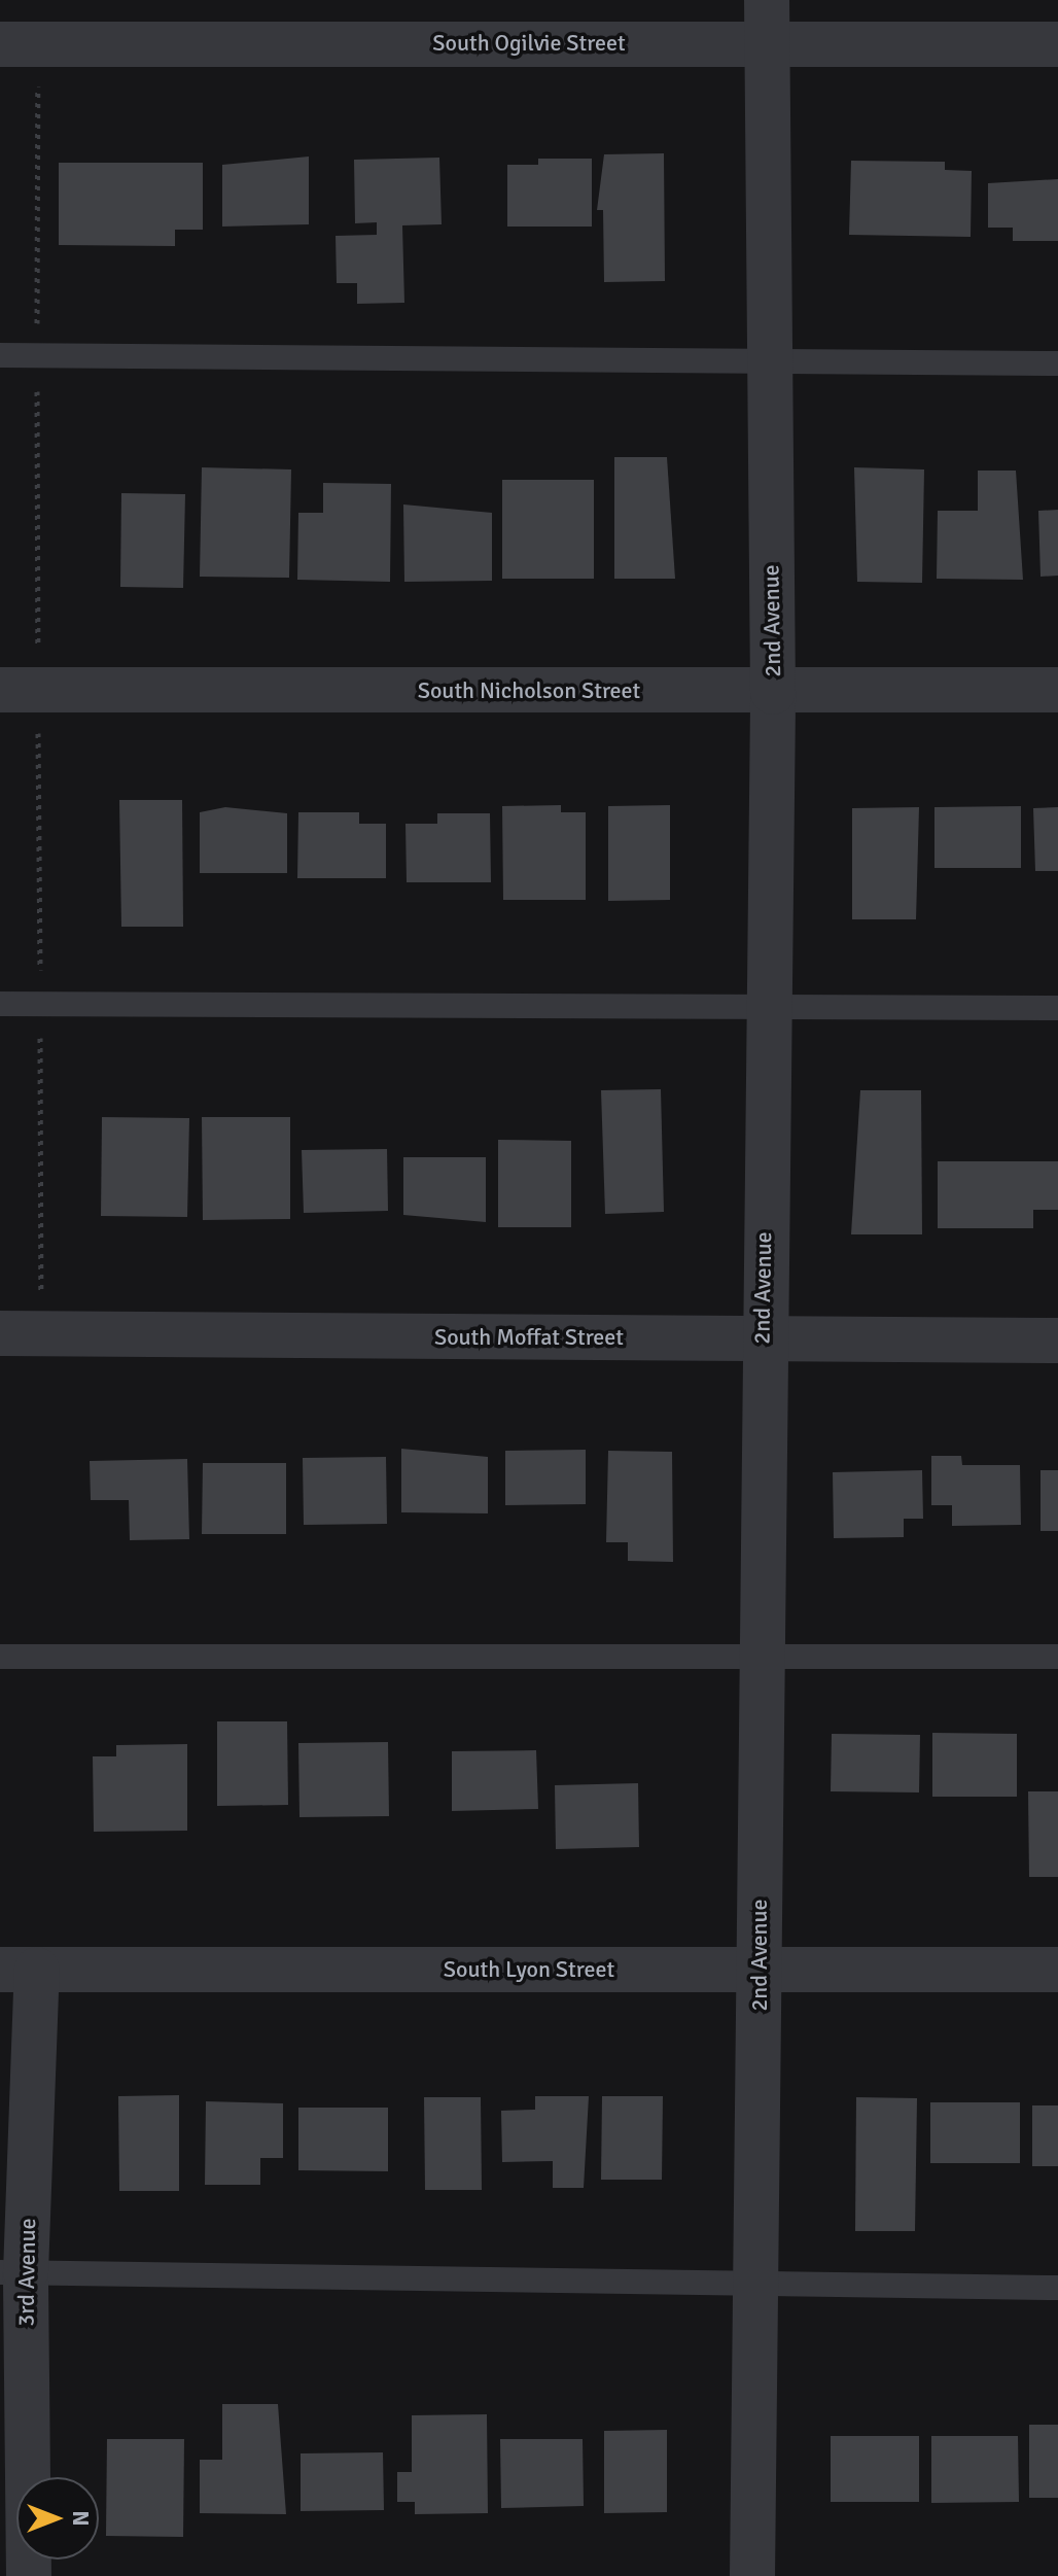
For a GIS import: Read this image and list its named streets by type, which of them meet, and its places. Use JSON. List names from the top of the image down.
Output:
{
  "streets": {
    "street": [
      "South Ogilvie Street",
      "2nd Avenue",
      "South Nicholson Street",
      "South Moffat Street",
      "South Lyon Street",
      "3rd Avenue"
    ]
  },
  "crossings": [
    ["South Ogilvie Street", "2nd Avenue"],
    ["2nd Avenue", "South Nicholson Street"],
    ["2nd Avenue", "South Moffat Street"],
    ["2nd Avenue", "South Lyon Street"],
    ["South Lyon Street", "3rd Avenue"]
  ],
  "north": "right"
}
